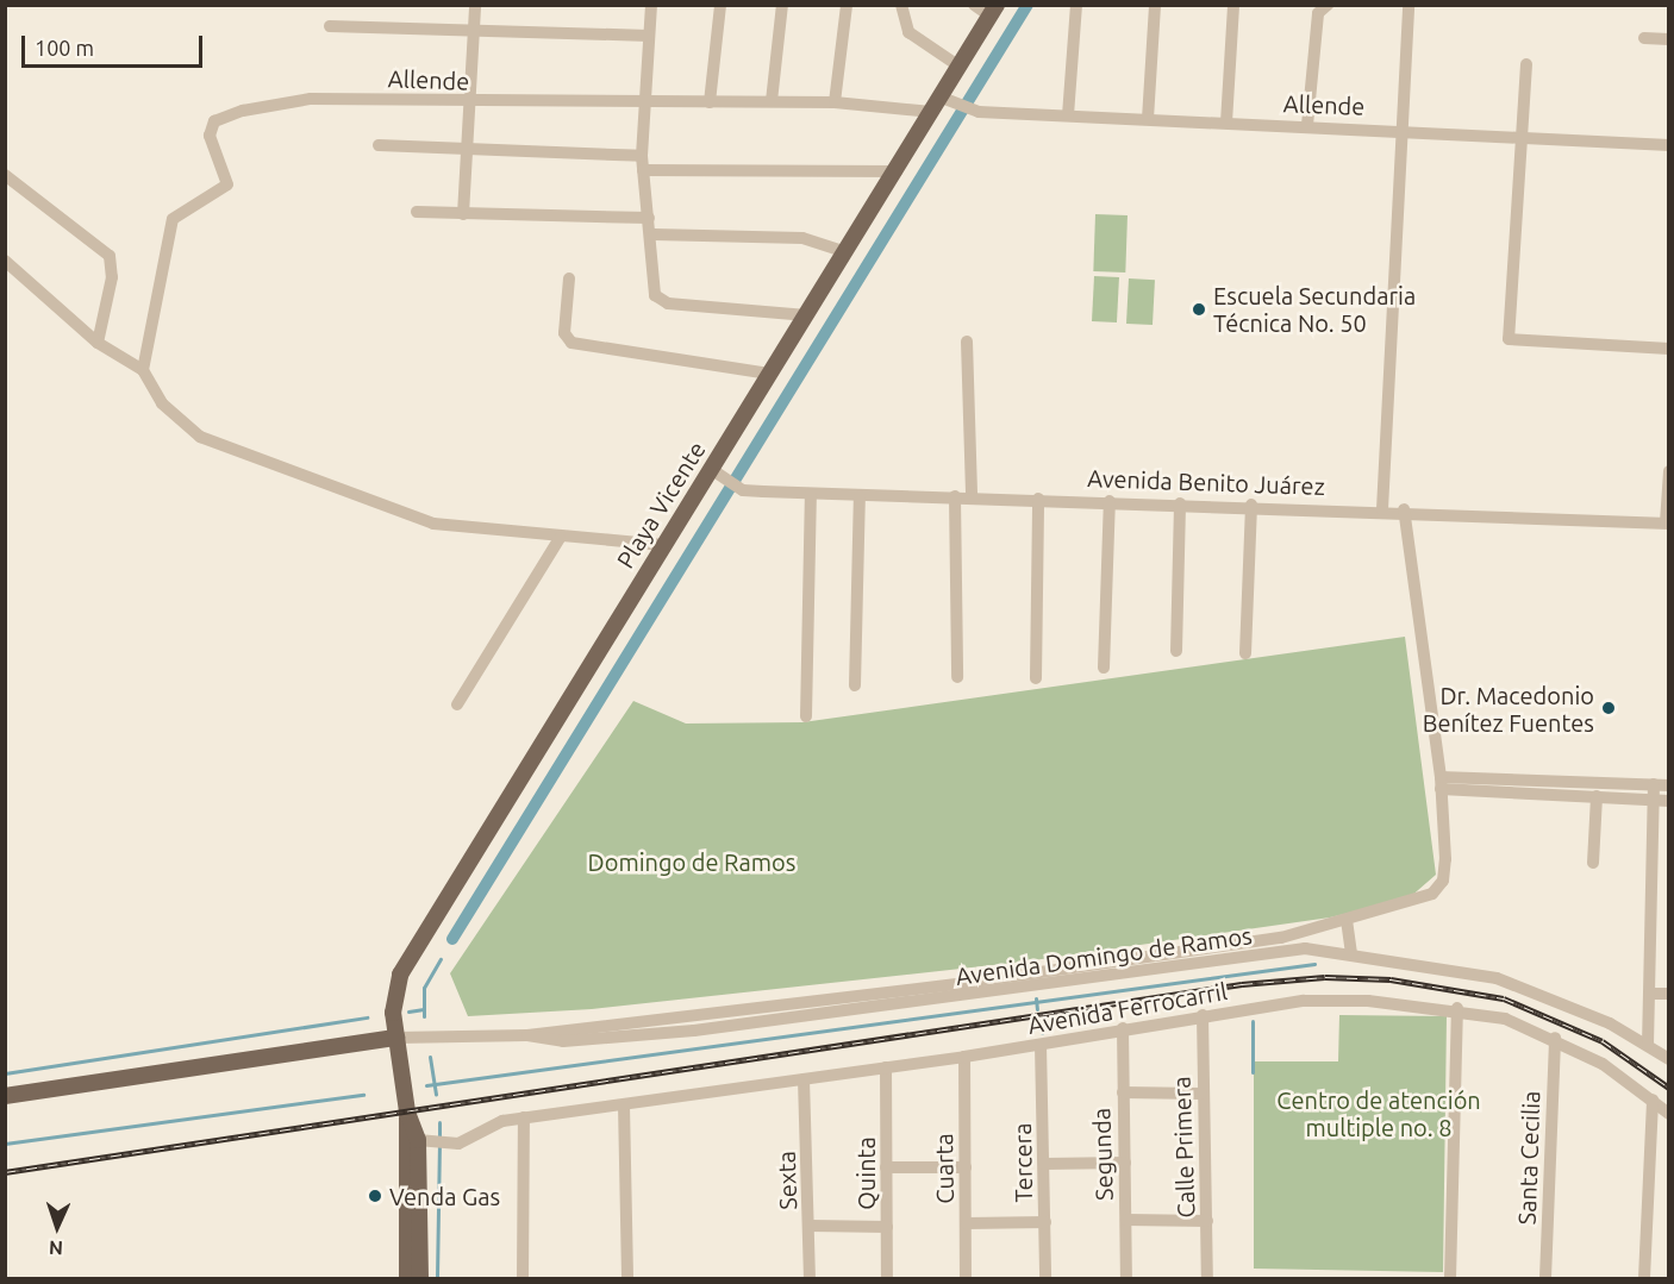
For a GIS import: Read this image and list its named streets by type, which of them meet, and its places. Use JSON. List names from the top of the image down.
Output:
{
  "streets": {
    "main road": ["Playa Vicente"],
    "street": [
      "Allende",
      "Avenida Benito Juárez",
      "Avenida Domingo de Ramos",
      "Avenida Ferrocarril",
      "Calle Primera",
      "Segunda",
      "Santa Cecilia",
      "Tercera",
      "Cuarta",
      "Quinta",
      "Sexta"
    ]
  },
  "crossings": [
    ["Allende", "Playa Vicente"],
    ["Avenida Benito Juárez", "Playa Vicente"],
    ["Playa Vicente", "Avenida Domingo de Ramos"],
    ["Avenida Ferrocarril", "Calle Primera"],
    ["Avenida Ferrocarril", "Segunda"],
    ["Avenida Ferrocarril", "Santa Cecilia"],
    ["Avenida Ferrocarril", "Tercera"],
    ["Avenida Ferrocarril", "Cuarta"],
    ["Avenida Ferrocarril", "Quinta"],
    ["Avenida Ferrocarril", "Sexta"]
  ],
  "parks": ["Domingo de Ramos", "Centro de atención multiple no. 8"],
  "places": ["Escuela Secundaria Técnica No. 50", "Dr. Macedonio Benítez Fuentes", "Venda Gas"],
  "scale_bar": "100 m",
  "north": "bottom"
}
